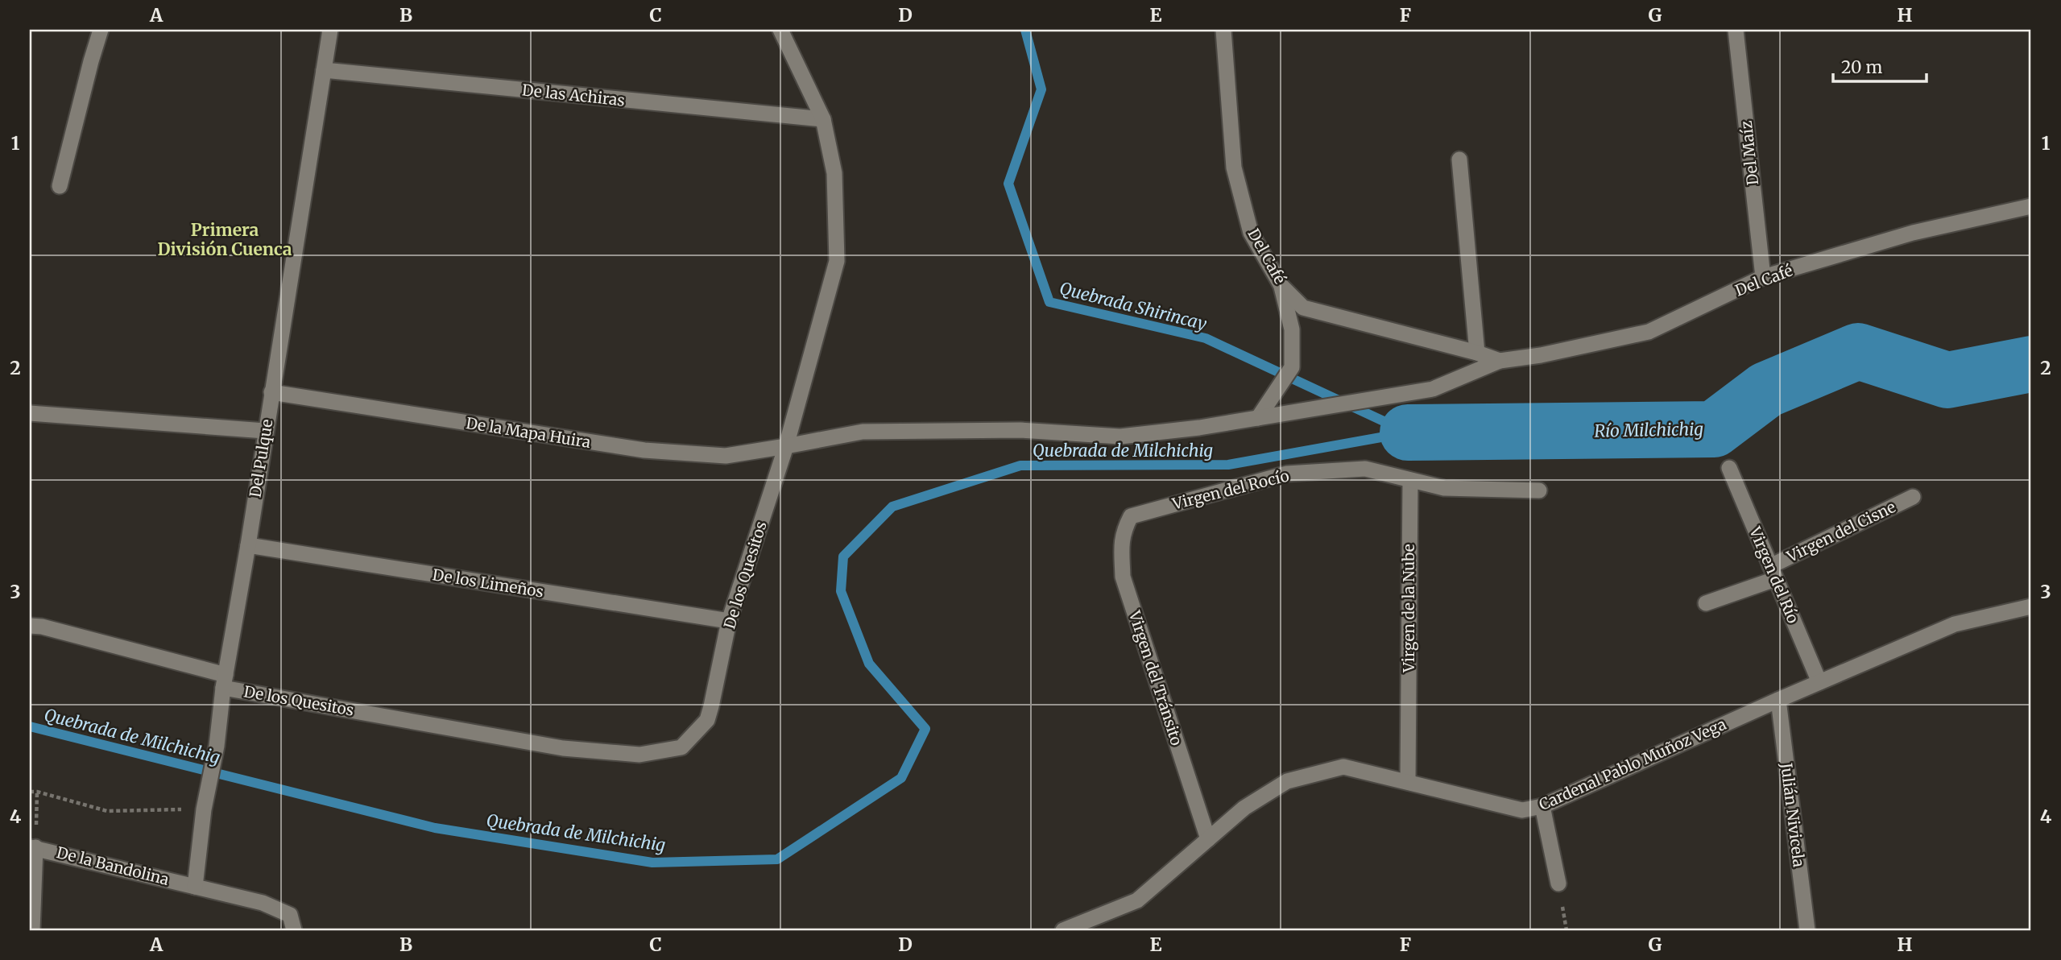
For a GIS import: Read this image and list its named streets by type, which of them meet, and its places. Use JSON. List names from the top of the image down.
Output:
{
  "streets": {
    "street": [
      "De las Achiras",
      "Del Maíz",
      "Del Café",
      "De la Mapa Huira",
      "Del Pulque",
      "Virgen del Rocío",
      "Virgen del Cisne",
      "De los Quesitos",
      "Virgen del Río",
      "De los Limeños",
      "Virgen de la Nube",
      "Virgen del Tránsito",
      "Cardenal Pablo Muñoz Vega",
      "Julián Nivicela",
      "De la Bandolina"
    ]
  },
  "crossings": [
    ["De las Achiras", "Del Pulque"],
    ["De las Achiras", "De los Quesitos"],
    ["Del Maíz", "Del Café"],
    ["De la Mapa Huira", "Del Pulque"],
    ["De la Mapa Huira", "De los Quesitos"],
    ["Del Pulque", "De los Quesitos"],
    ["Del Pulque", "De los Limeños"],
    ["Del Pulque", "De la Bandolina"],
    ["Virgen del Rocío", "Virgen de la Nube"],
    ["Virgen del Rocío", "Virgen del Tránsito"],
    ["Virgen del Cisne", "Virgen del Río"],
    ["De los Quesitos", "De los Limeños"],
    ["Virgen del Río", "Cardenal Pablo Muñoz Vega"],
    ["Virgen de la Nube", "Cardenal Pablo Muñoz Vega"],
    ["Virgen del Tránsito", "Cardenal Pablo Muñoz Vega"],
    ["Cardenal Pablo Muñoz Vega", "Julián Nivicela"]
  ],
  "districts": ["Primera División Cuenca"],
  "water": ["Quebrada Shirincay", "Río Milchichig", "Quebrada de Milchichig"],
  "scale_bar": "20 m",
  "grid": {
    "columns": [
      "A",
      "B",
      "C",
      "D",
      "E",
      "F",
      "G",
      "H"
    ],
    "rows": [
      "1",
      "2",
      "3",
      "4"
    ]
  }
}
